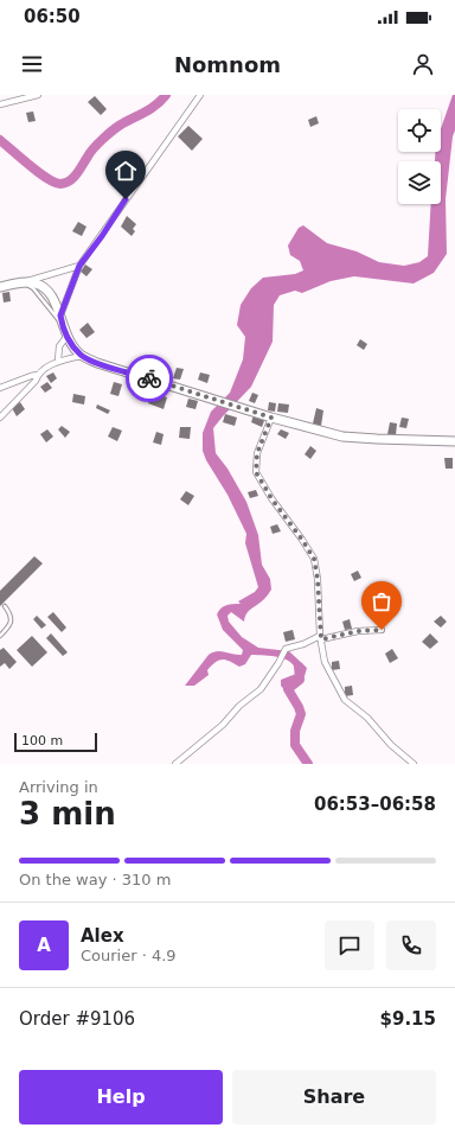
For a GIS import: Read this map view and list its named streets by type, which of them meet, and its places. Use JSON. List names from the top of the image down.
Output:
{
  "scale_bar": "100 m",
  "page": {
    "status": "06:50",
    "header": "Nomnom",
    "scale": "100 m",
    "heading": ["3 min", "Arriving in", "06:53–06:58"],
    "panel": [
      "Alex",
      "Courier · 4.9",
      "Order #9106",
      "$9.15"
    ],
    "bar": "On the way · 310 m",
    "round": "A",
    "buttons": ["Help", "Share"]
  }
}
